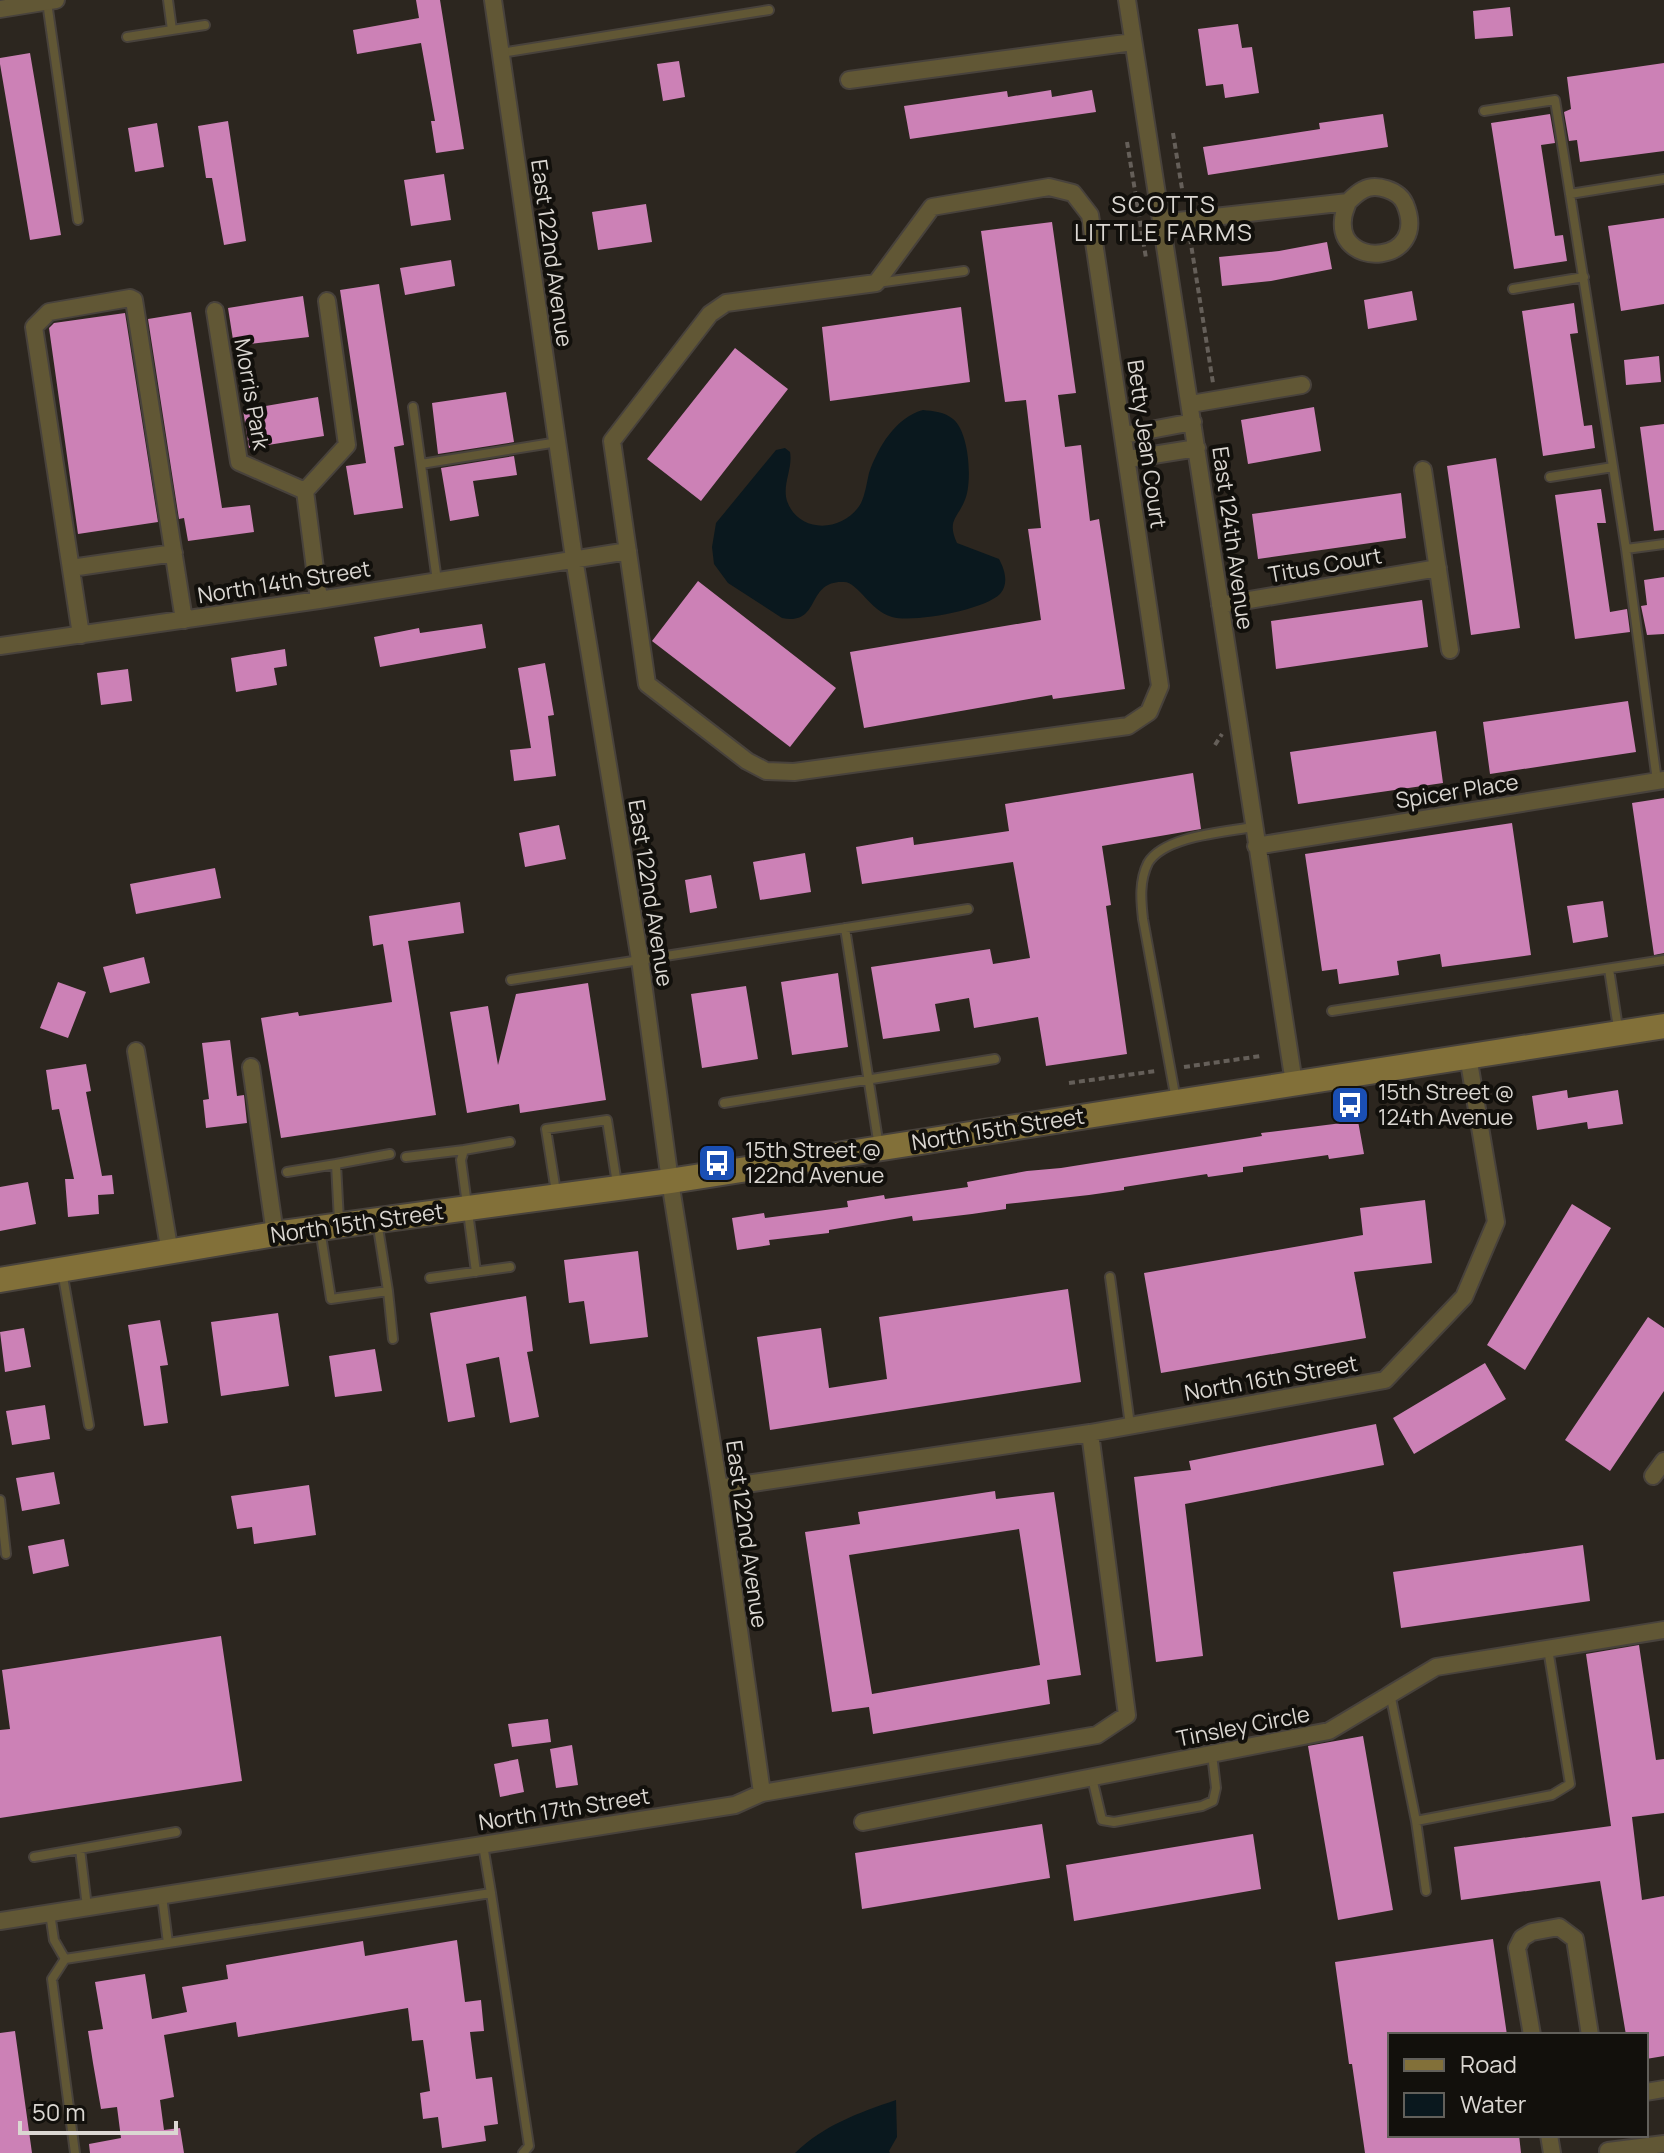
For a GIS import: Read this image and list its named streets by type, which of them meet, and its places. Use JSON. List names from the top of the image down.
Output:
{
  "streets": {
    "street": [
      "East 122nd Avenue",
      "Morris Park",
      "Betty Jean Court",
      "East 124th Avenue",
      "Titus Court",
      "North 14th Street",
      "Spicer Place",
      "North 15th Street",
      "North 16th Street",
      "Tinsley Circle",
      "North 17th Street"
    ]
  },
  "crossings": [
    ["East 122nd Avenue", "North 14th Street"],
    ["East 122nd Avenue", "North 15th Street"],
    ["East 122nd Avenue", "North 16th Street"],
    ["East 122nd Avenue", "North 17th Street"],
    ["East 124th Avenue", "Titus Court"],
    ["East 124th Avenue", "Spicer Place"],
    ["East 124th Avenue", "North 15th Street"],
    ["North 15th Street", "North 16th Street"],
    ["North 16th Street", "North 17th Street"]
  ],
  "districts": ["SCOTTS LITTLE FARMS"],
  "places": {
    "bus stop": ["15th Street @ 124th Avenue", "15th Street @ 122nd Avenue"]
  },
  "legend": ["Road", "Water"],
  "scale_bar": "50 m"
}
